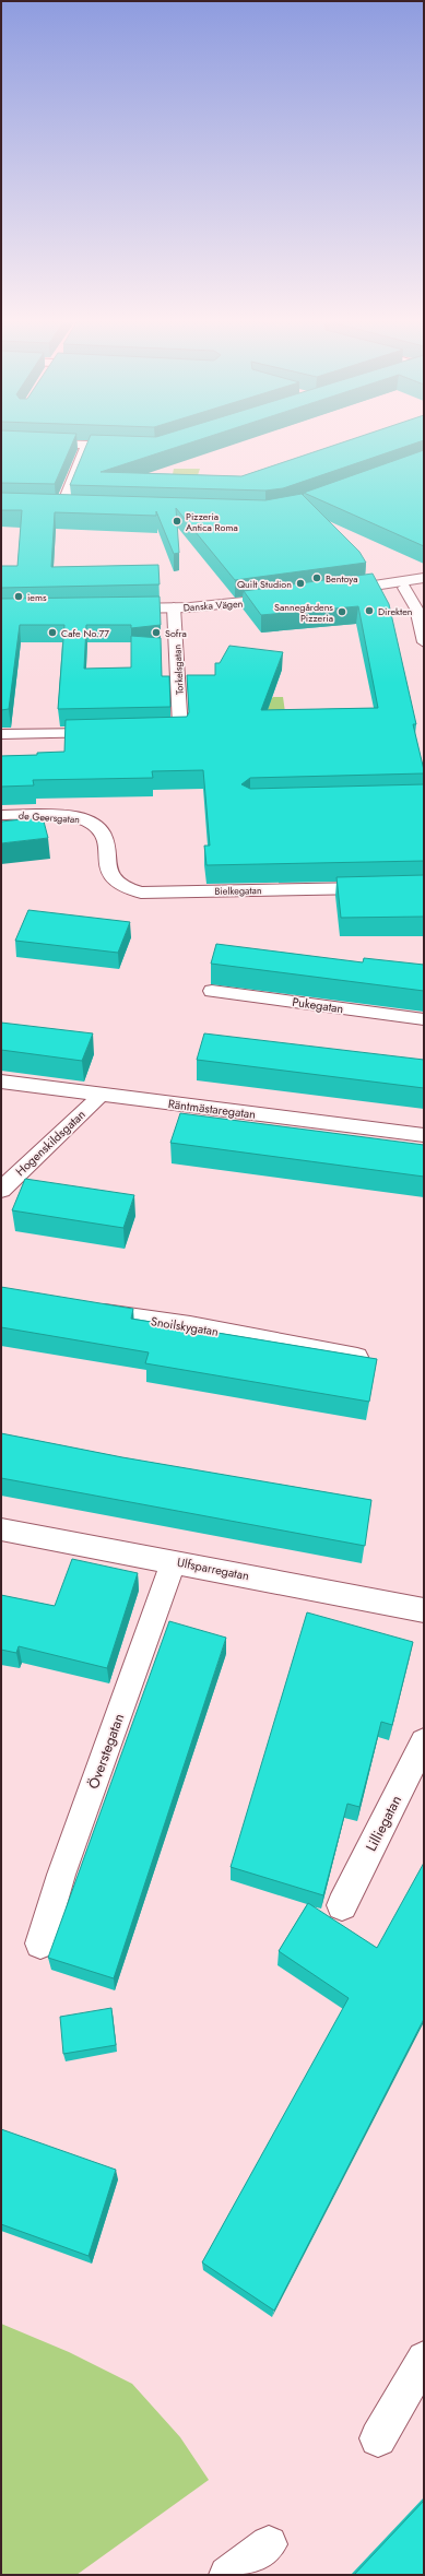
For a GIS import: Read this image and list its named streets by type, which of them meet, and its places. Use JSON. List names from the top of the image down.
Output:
{
  "streets": {
    "street": [
      "Danska Vägen",
      "Torkelsgatan",
      "de Geersgatan",
      "Bielkegatan",
      "Pukegatan",
      "Räntmästaregatan",
      "Hogenskildsgatan",
      "Snoilskygatan",
      "Ulfsparregatan",
      "Överstegatan",
      "Lilliegatan"
    ]
  },
  "crossings": [
    ["Danska Vägen", "Torkelsgatan"],
    ["de Geersgatan", "Bielkegatan"],
    ["Räntmästaregatan", "Hogenskildsgatan"],
    ["Ulfsparregatan", "Överstegatan"]
  ],
  "places": [
    "Pizzeria Antica Roma",
    "Bentoya",
    "Quilt Studion",
    "iems",
    "Direkten",
    "Sannegårdens Pizzeria",
    "Cafe No.77",
    "Sofra"
  ]
}
